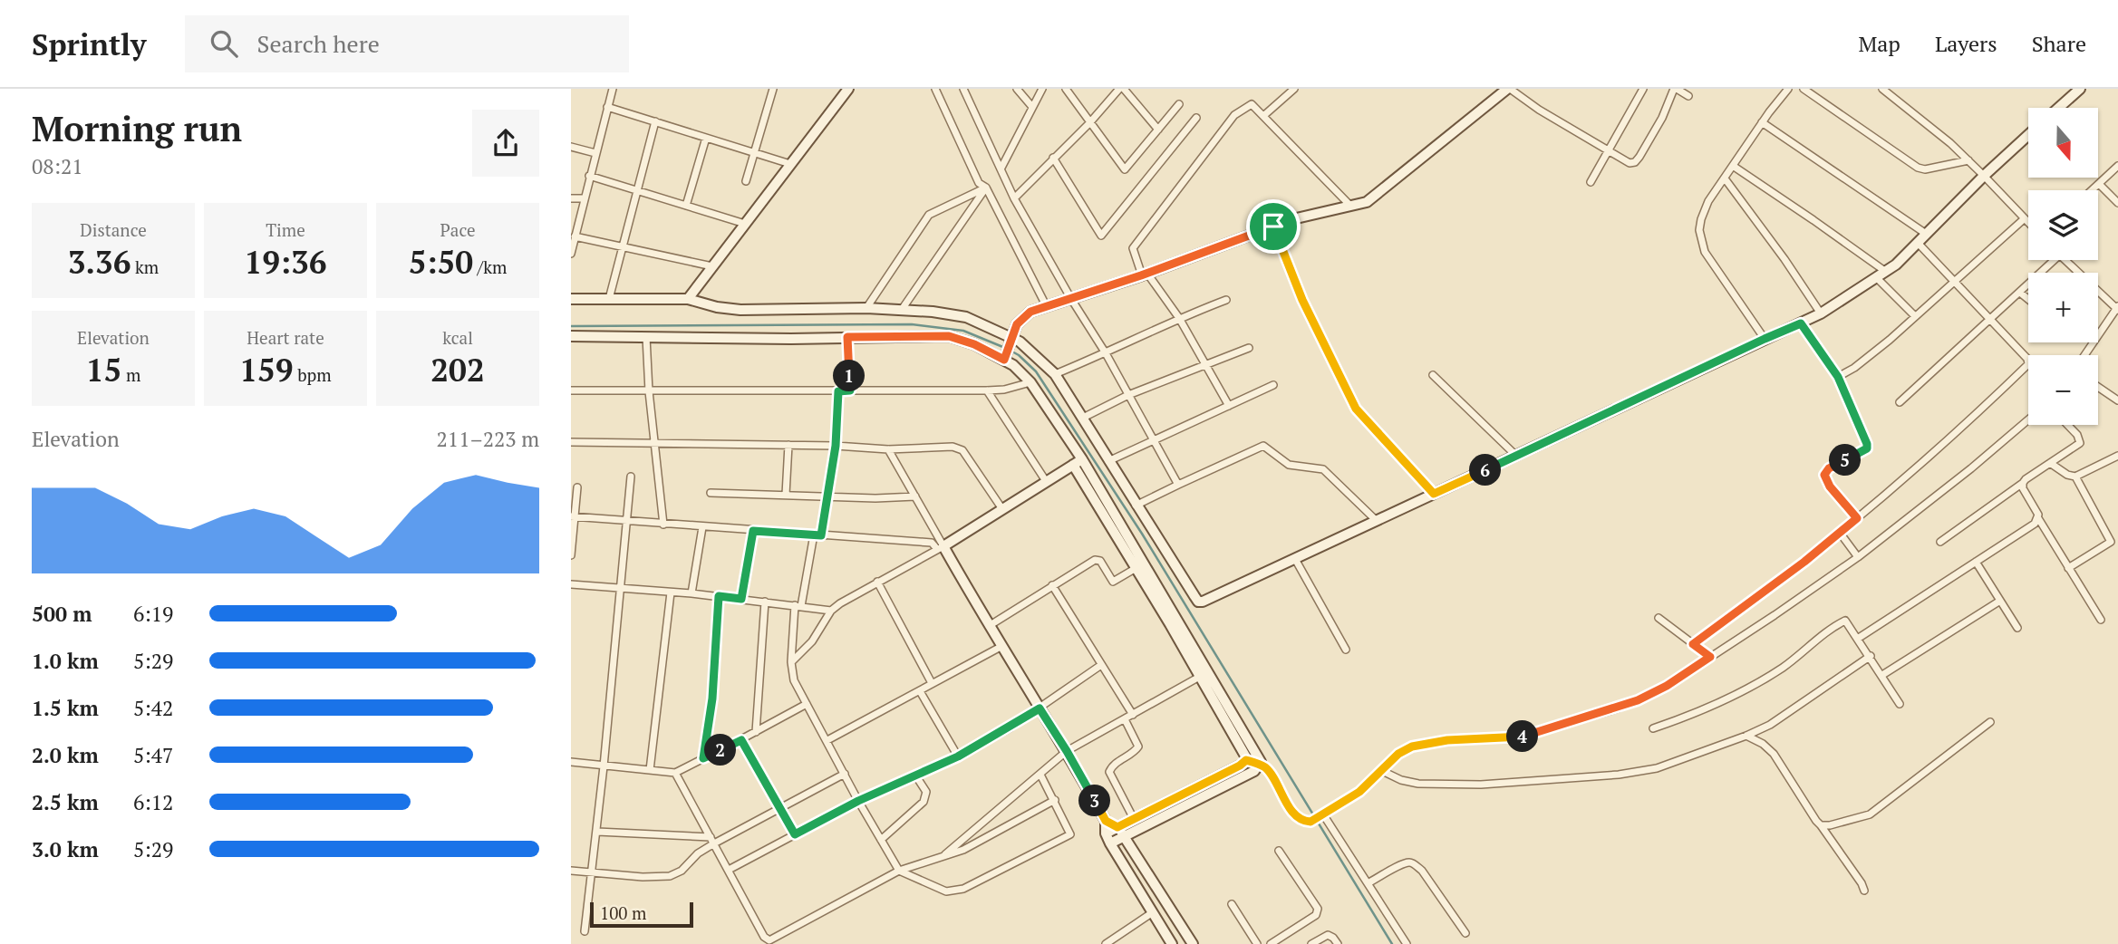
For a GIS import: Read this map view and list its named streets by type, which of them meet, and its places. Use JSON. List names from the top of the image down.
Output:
{
  "scale_bar": "100 m",
  "north": "bottom",
  "page": {
    "header": "Sprintly",
    "search": "Search here",
    "nav": ["Map", "Layers", "Share"],
    "heading": ["Morning run", "08:21"],
    "map_buttons": ["+", "−"],
    "stats": [
      ["Distance", "3.36 km"],
      ["Time", "19:36"],
      ["Pace", "5:50 /km"],
      ["Elevation", "15 m"],
      ["Heart rate", "159 bpm"],
      ["kcal", "202"]
    ],
    "pins": [
      "1",
      "5",
      "6",
      "4",
      "2",
      "3"
    ],
    "chart": ["Elevation", "211–223 m"],
    "list": [
      {
        "name": "500 m",
        "note": "6:19"
      },
      {
        "name": "1.0 km",
        "note": "5:29"
      },
      {
        "name": "1.5 km",
        "note": "5:42"
      },
      {
        "name": "2.0 km",
        "note": "5:47"
      },
      {
        "name": "2.5 km",
        "note": "6:12"
      },
      {
        "name": "3.0 km",
        "note": "5:29"
      }
    ],
    "scale": "100 m"
  }
}
